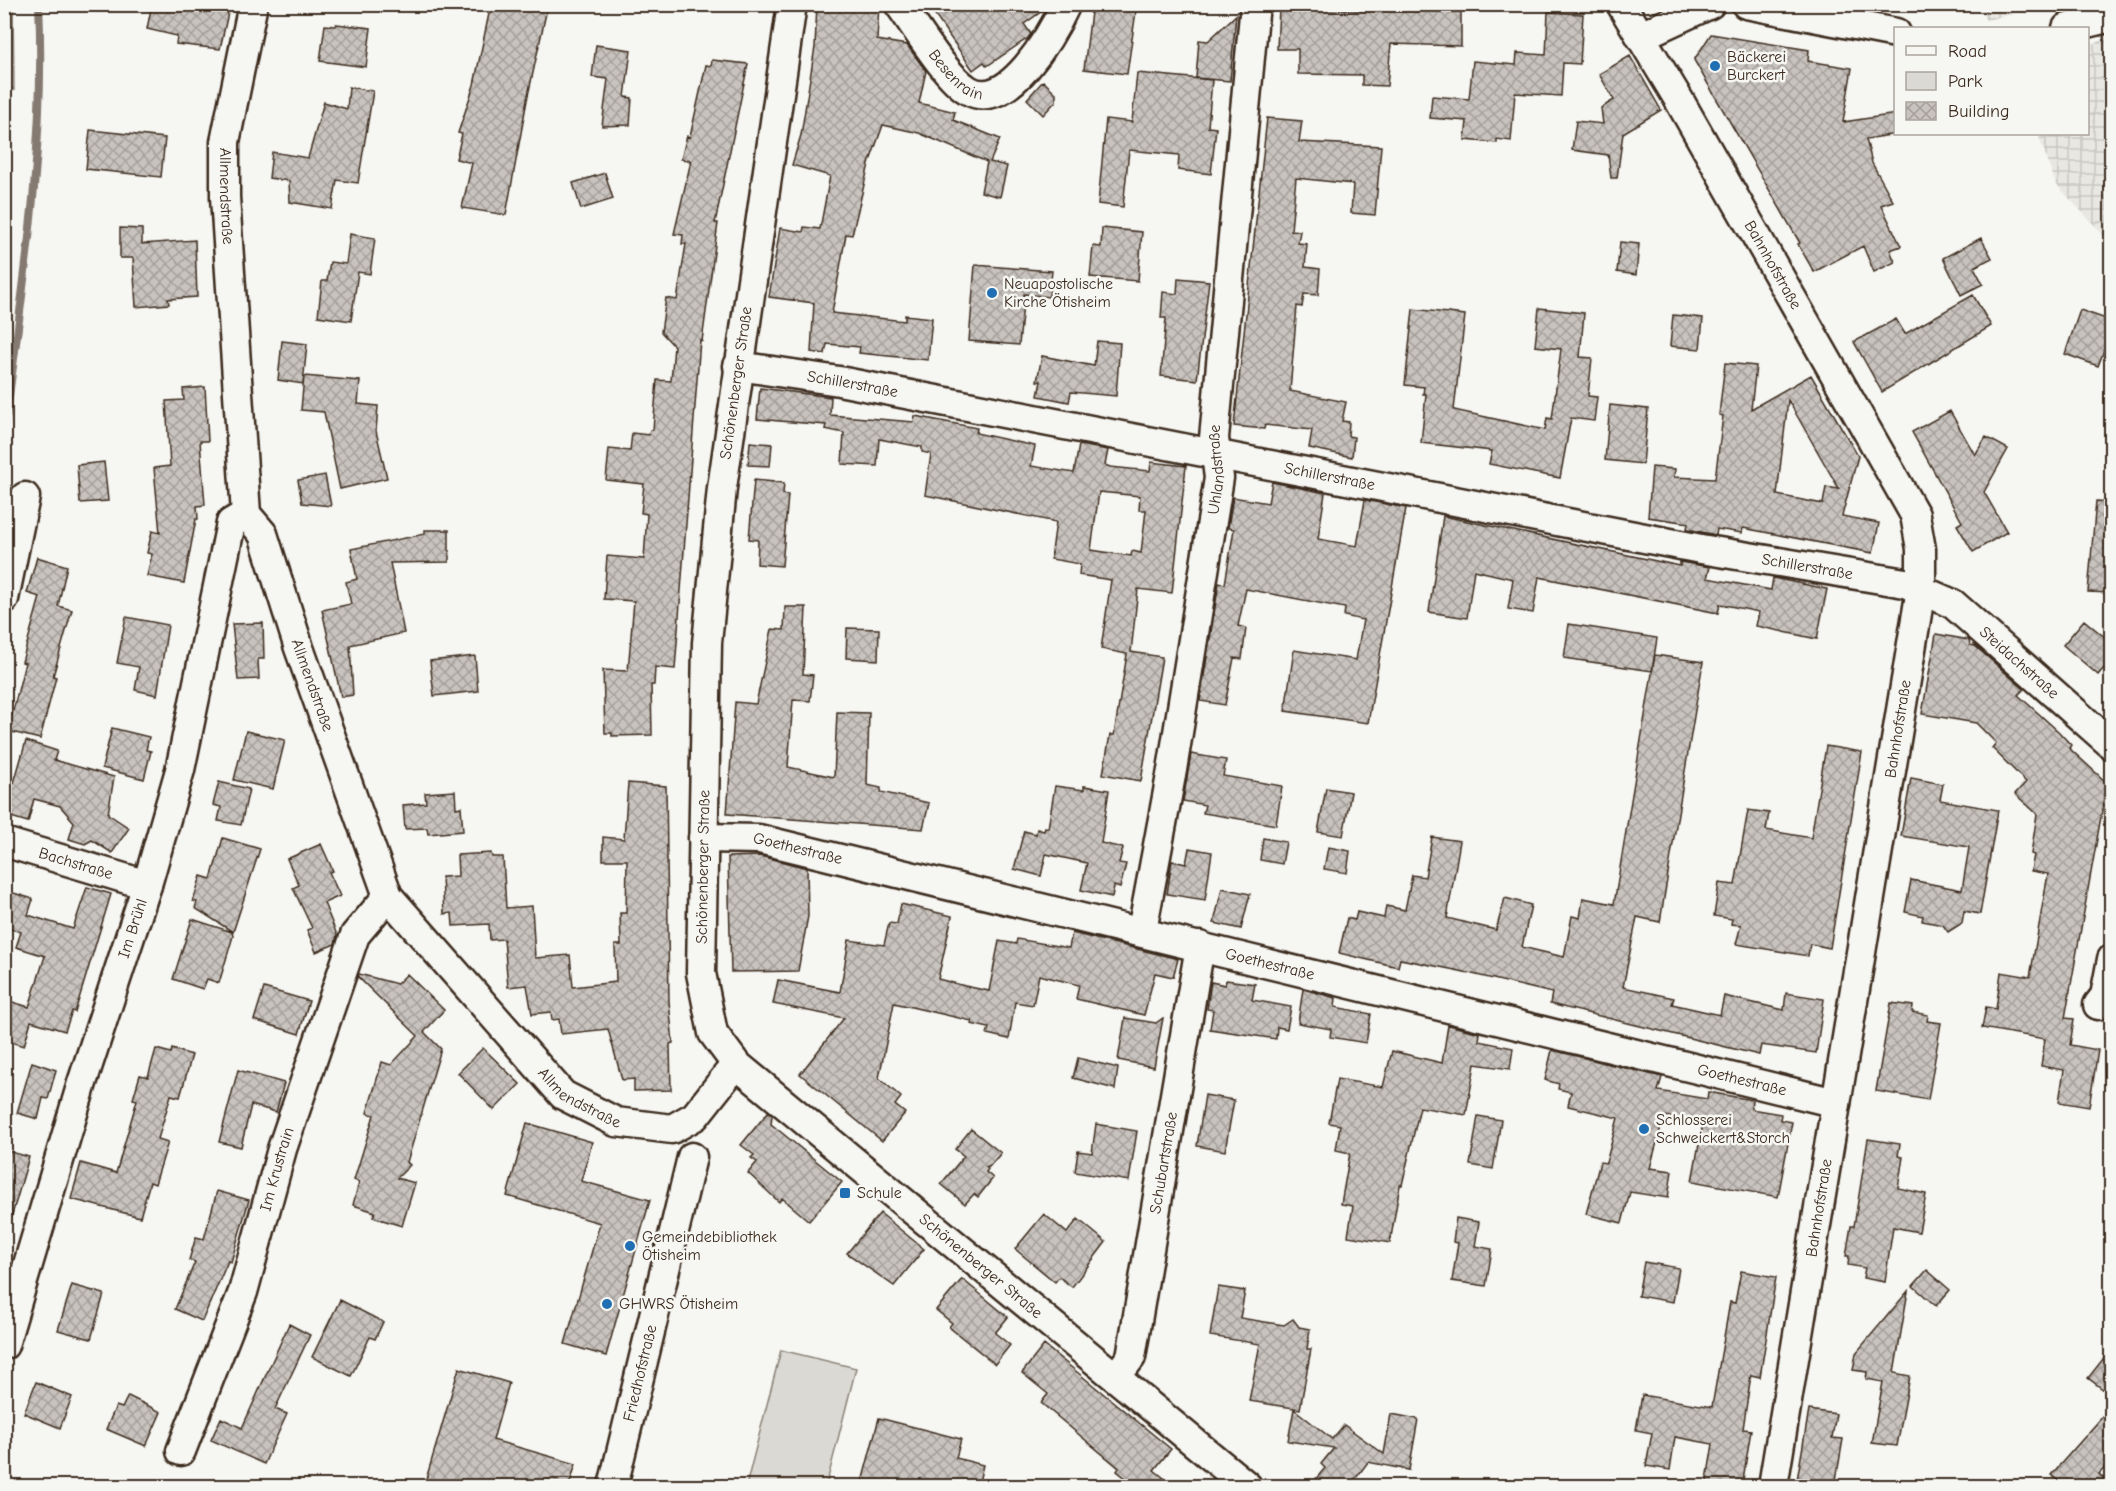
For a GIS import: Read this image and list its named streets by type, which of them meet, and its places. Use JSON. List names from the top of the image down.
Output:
{
  "streets": {
    "street": [
      "Besenrain",
      "Allmendstraße",
      "Bahnhofstraße",
      "Schönenberger Straße",
      "Schillerstraße",
      "Uhlandstraße",
      "Steidachstraße",
      "Goethestraße",
      "Bachstraße",
      "Im Brühl",
      "Schubartstraße",
      "Im Krustrain",
      "Friedhofstraße"
    ]
  },
  "crossings": [
    ["Allmendstraße", "Schönenberger Straße"],
    ["Allmendstraße", "Im Brühl"],
    ["Allmendstraße", "Im Krustrain"],
    ["Bahnhofstraße", "Schillerstraße"],
    ["Bahnhofstraße", "Steidachstraße"],
    ["Bahnhofstraße", "Goethestraße"],
    ["Schönenberger Straße", "Schillerstraße"],
    ["Schönenberger Straße", "Goethestraße"],
    ["Schönenberger Straße", "Schubartstraße"],
    ["Schillerstraße", "Uhlandstraße"],
    ["Schillerstraße", "Steidachstraße"],
    ["Uhlandstraße", "Goethestraße"],
    ["Goethestraße", "Schubartstraße"],
    ["Bachstraße", "Im Brühl"]
  ],
  "places": {
    "other": [
      "Bäckerei Burckert",
      "Neuapostolische Kirche Ötisheim",
      "Schlosserei Schweickert&Storch",
      "Gemeindebibliothek Ötisheim",
      "GHWRS Ötisheim"
    ],
    "transit": ["Schule"]
  },
  "legend": ["Road", "Park", "Building"]
}
